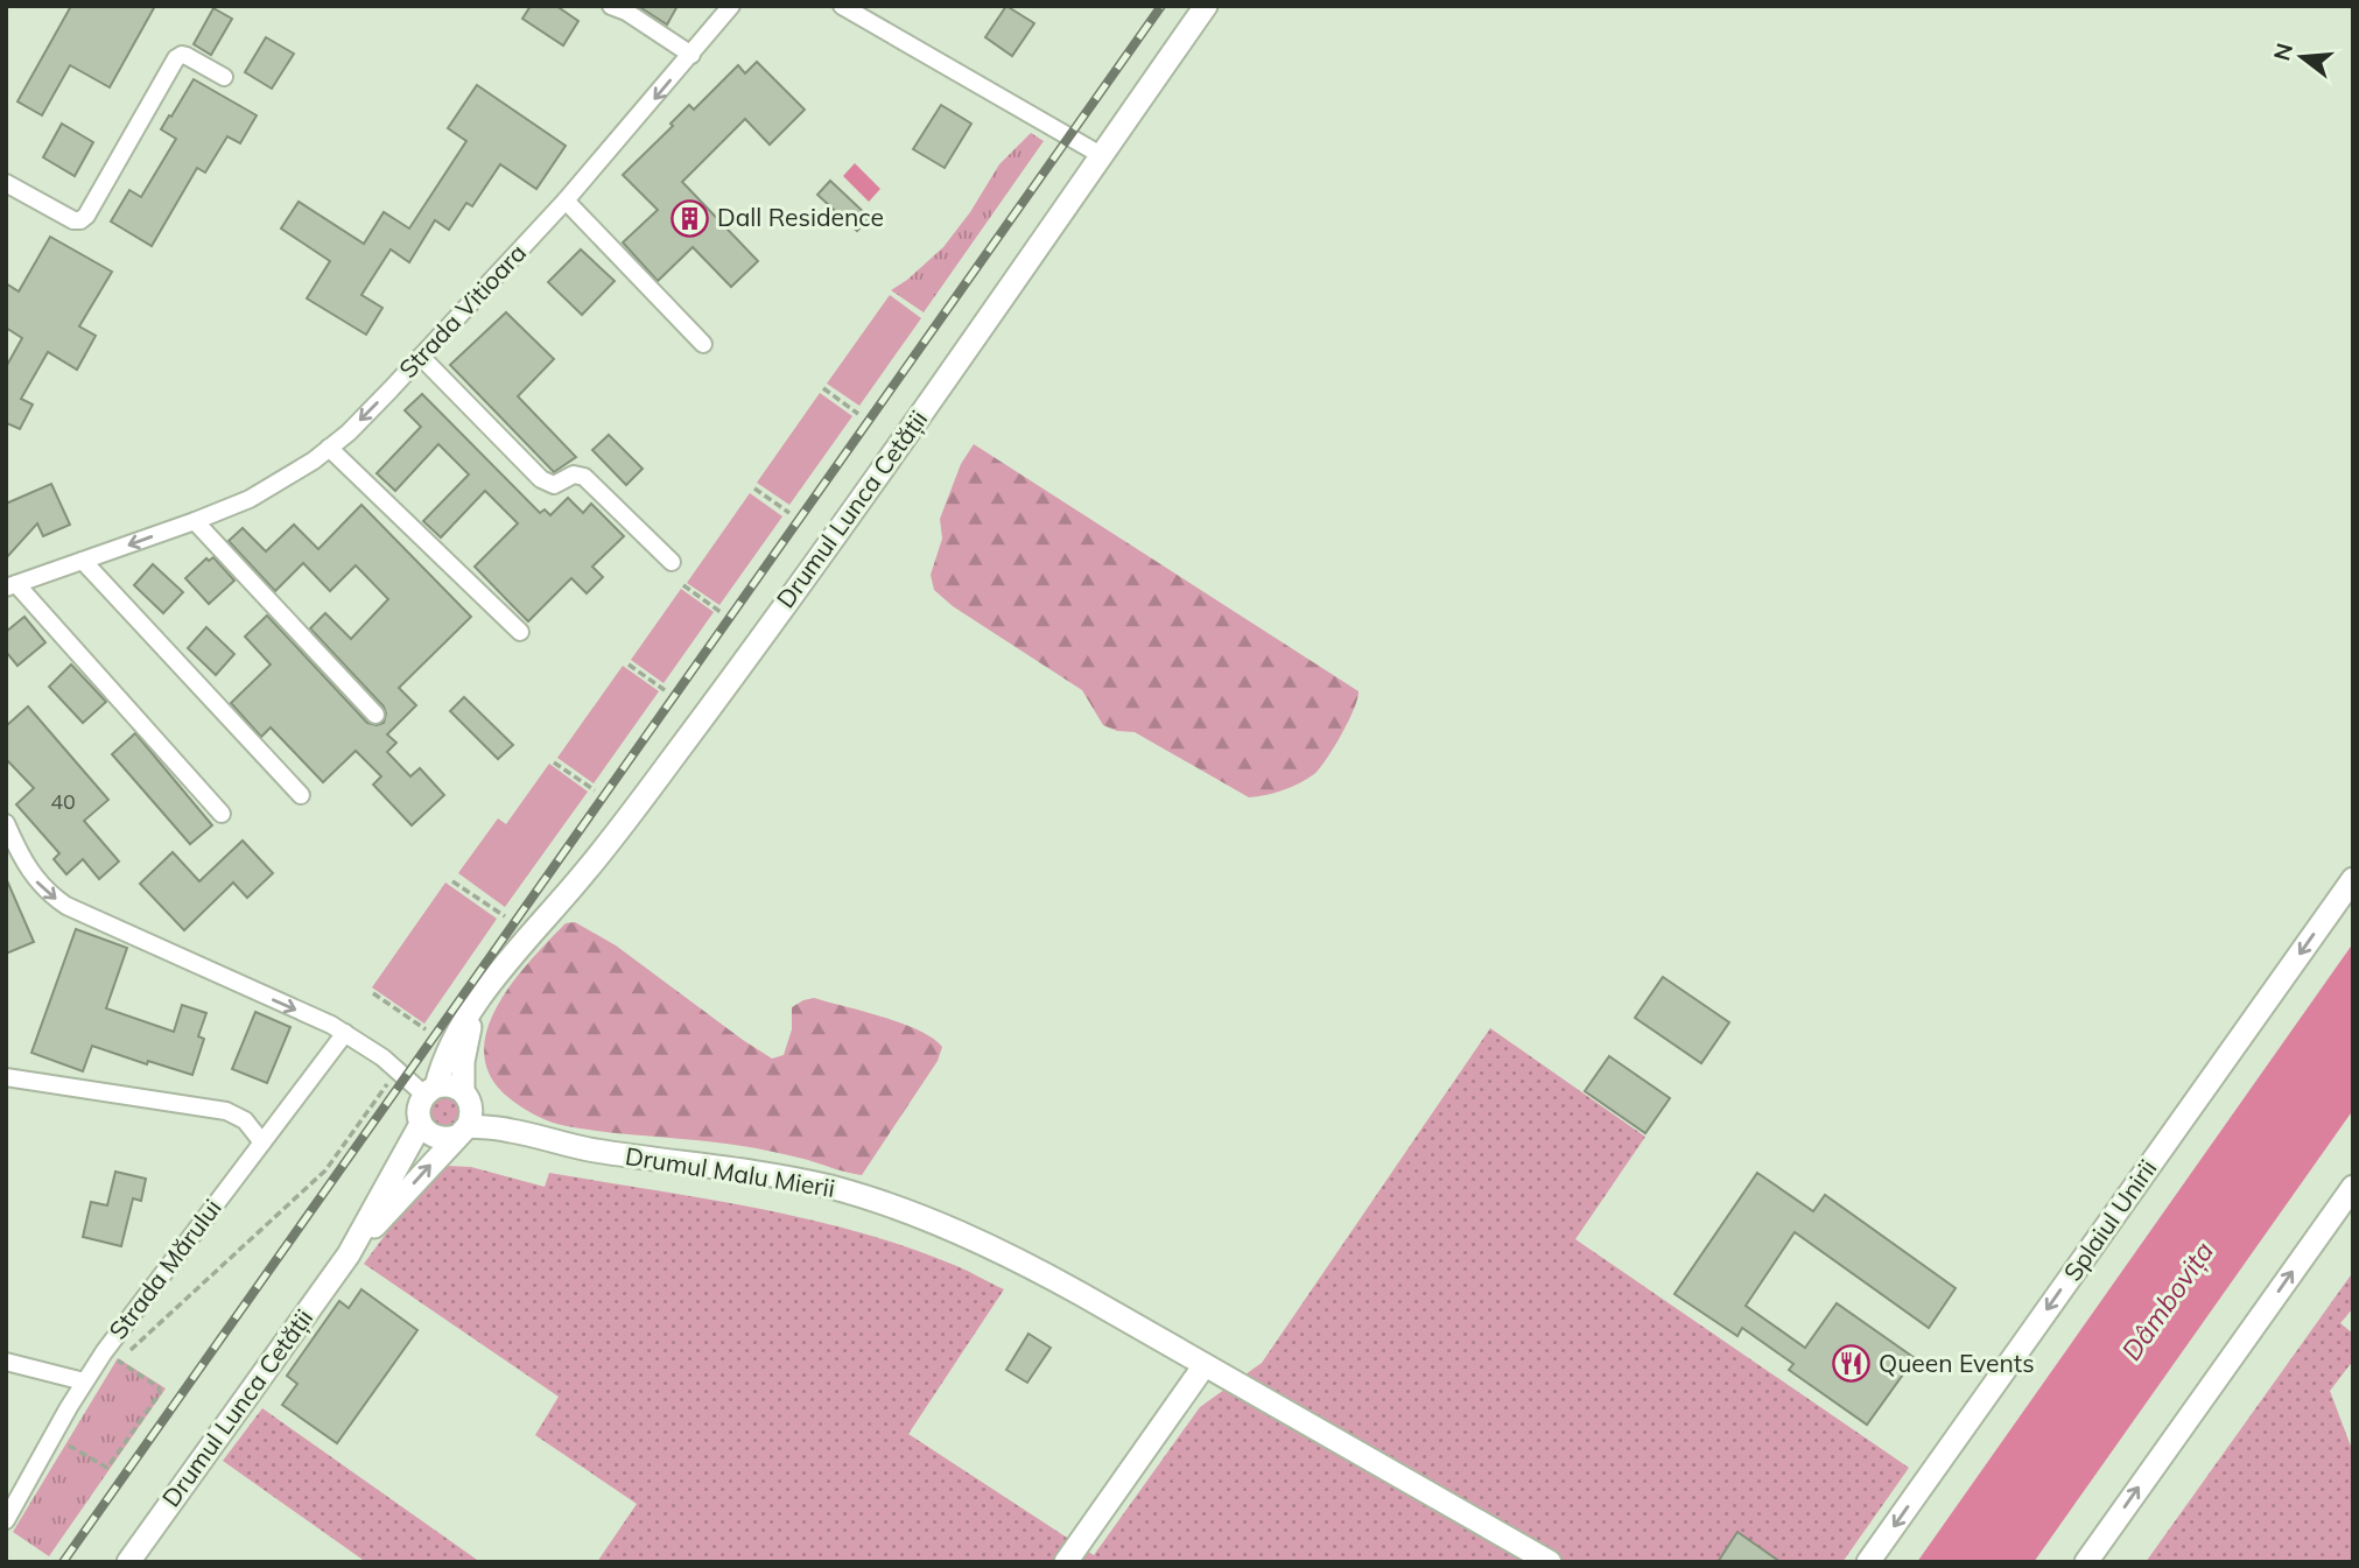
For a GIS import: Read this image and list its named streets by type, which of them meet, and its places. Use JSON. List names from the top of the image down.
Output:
{
  "streets": {
    "street": [
      "Strada Vitioara",
      "Drumul Lunca Cetății",
      "Drumul Malu Mierii",
      "Splaiul Unirii",
      "Strada Mărului"
    ]
  },
  "crossings": [
    ["Drumul Lunca Cetății", "Drumul Malu Mierii"]
  ],
  "water": ["Dâmbovița"],
  "places": {
    "building": ["Dall Residence"],
    "restaurant": ["Queen Events"]
  },
  "house_numbers": ["40"],
  "north": "left"
}
